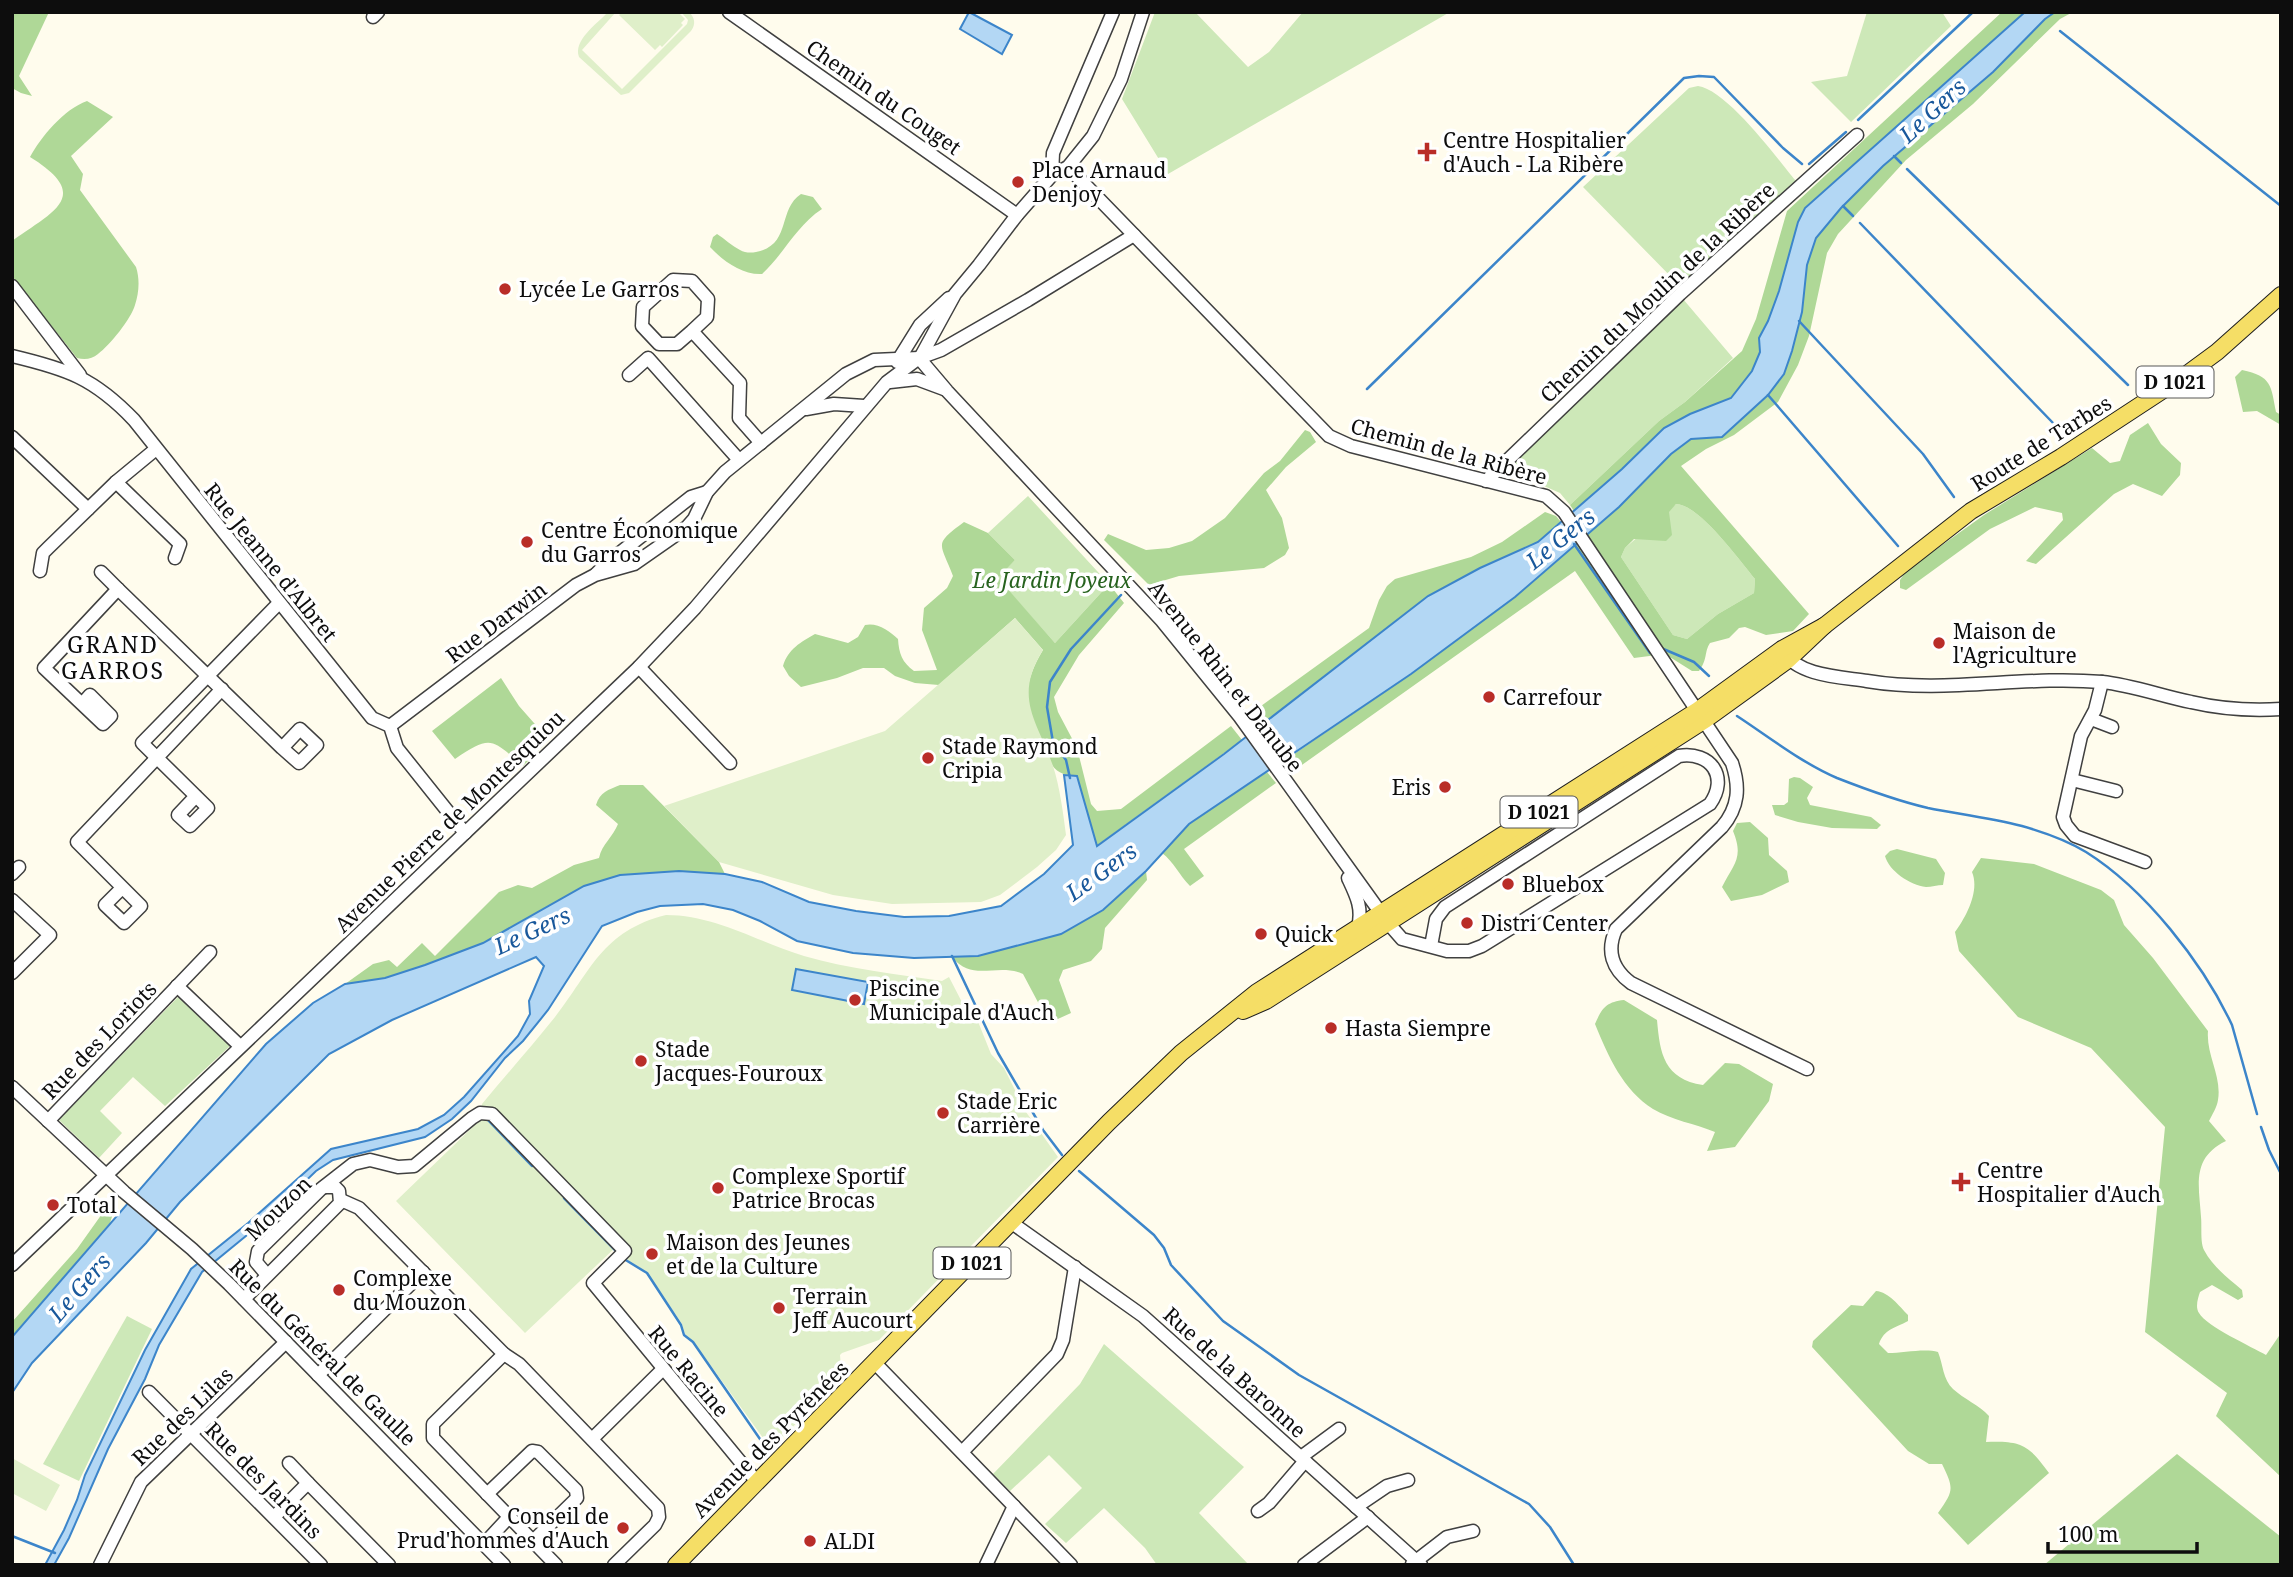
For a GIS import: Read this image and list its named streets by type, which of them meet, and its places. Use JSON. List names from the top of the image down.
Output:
{
  "streets": {
    "main road": ["D 1021", "Route de Tarbes", "Avenue des Pyrénées"],
    "street": [
      "Chemin du Couget",
      "Chemin du Moulin de la Ribère",
      "Chemin de la Ribère",
      "Rue Jeanne d'Albret",
      "Rue Darwin",
      "Avenue Rhin et Danube",
      "Avenue Pierre de Montesquiou",
      "Rue des Loriots",
      "Mouzon",
      "Rue du Général de Gaulle",
      "Rue Racine",
      "Rue de la Baronne",
      "Rue des Lilas",
      "Rue des Jardins"
    ]
  },
  "crossings": [
    ["Chemin du Moulin de la Ribère", "Chemin de la Ribère"],
    ["D 1021", "Route de Tarbes"],
    ["D 1021", "Chemin de la Ribère"],
    ["D 1021", "Avenue Rhin et Danube"],
    ["D 1021", "Avenue des Pyrénées"],
    ["Rue Jeanne d'Albret", "Rue Darwin"],
    ["Rue Jeanne d'Albret", "Avenue Pierre de Montesquiou"],
    ["Avenue Rhin et Danube", "Avenue Pierre de Montesquiou"],
    ["Avenue Pierre de Montesquiou", "Rue des Loriots"],
    ["Avenue Pierre de Montesquiou", "Rue du Général de Gaulle"],
    ["Rue des Loriots", "Rue du Général de Gaulle"],
    ["Mouzon", "Rue du Général de Gaulle"],
    ["Mouzon", "Rue Racine"],
    ["Rue du Général de Gaulle", "Rue des Lilas"],
    ["Rue Racine", "Avenue des Pyrénées"],
    ["Rue de la Baronne", "Avenue des Pyrénées"],
    ["Rue des Lilas", "Rue des Jardins"]
  ],
  "districts": ["GRAND GARROS"],
  "water": ["Le Gers"],
  "parks": ["Le Jardin Joyeux"],
  "places": {
    "health": ["Centre Hospitalier d'Auch - La Ribère", "Centre Hospitalier d'Auch"],
    "other": [
      "Place Arnaud Denjoy",
      "Lycée Le Garros",
      "Centre Économique du Garros",
      "Maison de l'Agriculture",
      "Carrefour",
      "Stade Raymond Cripia",
      "Eris",
      "Bluebox",
      "Distri Center",
      "Quick",
      "Piscine Municipale d'Auch",
      "Hasta Siempre",
      "Stade Jacques-Fouroux",
      "Stade Eric Carrière",
      "Complexe Sportif Patrice Brocas",
      "Total",
      "Maison des Jeunes et de la Culture",
      "Complexe du Mouzon",
      "Terrain Jeff Aucourt",
      "Conseil de Prud'hommes d'Auch",
      "ALDI"
    ]
  },
  "scale_bar": "100 m"
}
